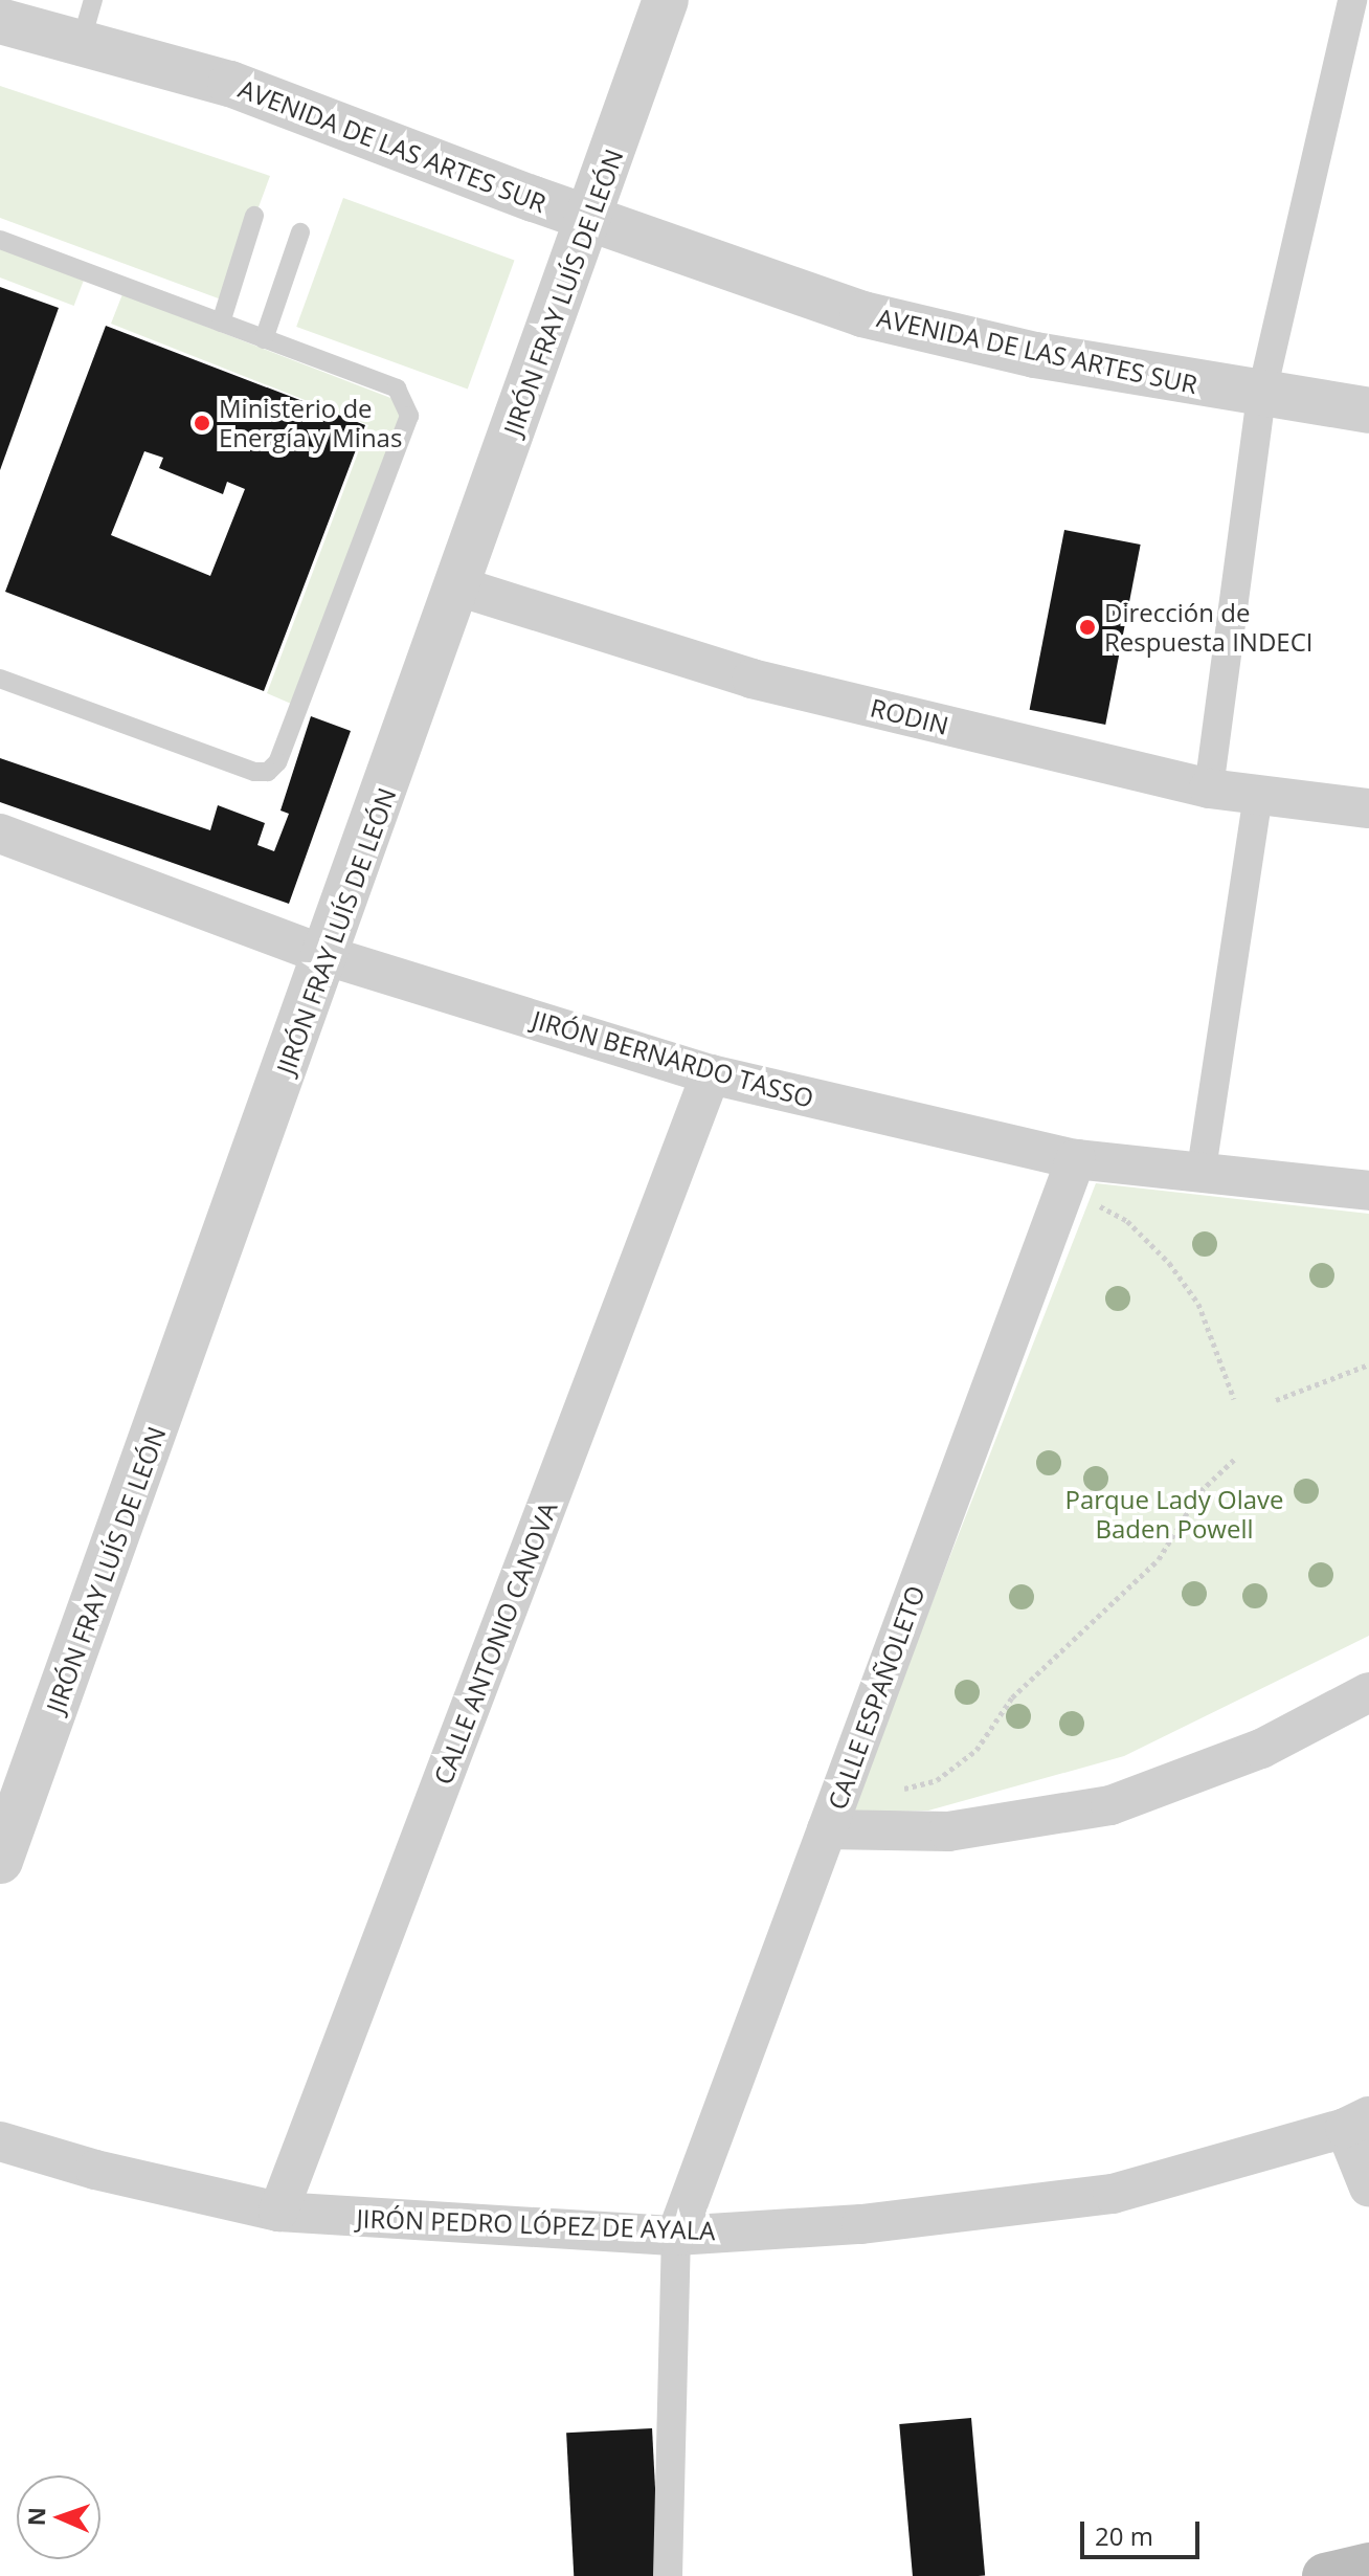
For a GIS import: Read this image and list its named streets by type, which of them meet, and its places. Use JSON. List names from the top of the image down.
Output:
{
  "streets": {
    "street": [
      "AVENIDA DE LAS ARTES SUR",
      "JIRÓN FRAY LUÍS DE LEÓN",
      "RODIN",
      "JIRÓN BERNARDO TASSO",
      "CALLE ANTONIO CANOVA",
      "CALLE ESPAÑOLETO",
      "JIRÓN PEDRO LÓPEZ DE AYALA"
    ]
  },
  "crossings": [
    ["AVENIDA DE LAS ARTES SUR", "JIRÓN FRAY LUÍS DE LEÓN"],
    ["JIRÓN FRAY LUÍS DE LEÓN", "RODIN"],
    ["JIRÓN FRAY LUÍS DE LEÓN", "JIRÓN BERNARDO TASSO"],
    ["JIRÓN BERNARDO TASSO", "CALLE ANTONIO CANOVA"],
    ["JIRÓN BERNARDO TASSO", "CALLE ESPAÑOLETO"],
    ["CALLE ANTONIO CANOVA", "JIRÓN PEDRO LÓPEZ DE AYALA"],
    ["CALLE ESPAÑOLETO", "JIRÓN PEDRO LÓPEZ DE AYALA"]
  ],
  "parks": ["Parque Lady Olave Baden Powell"],
  "places": ["Ministerio de Energía y Minas", "Dirección de Respuesta INDECI"],
  "scale_bar": "20 m",
  "north": "left"
}
